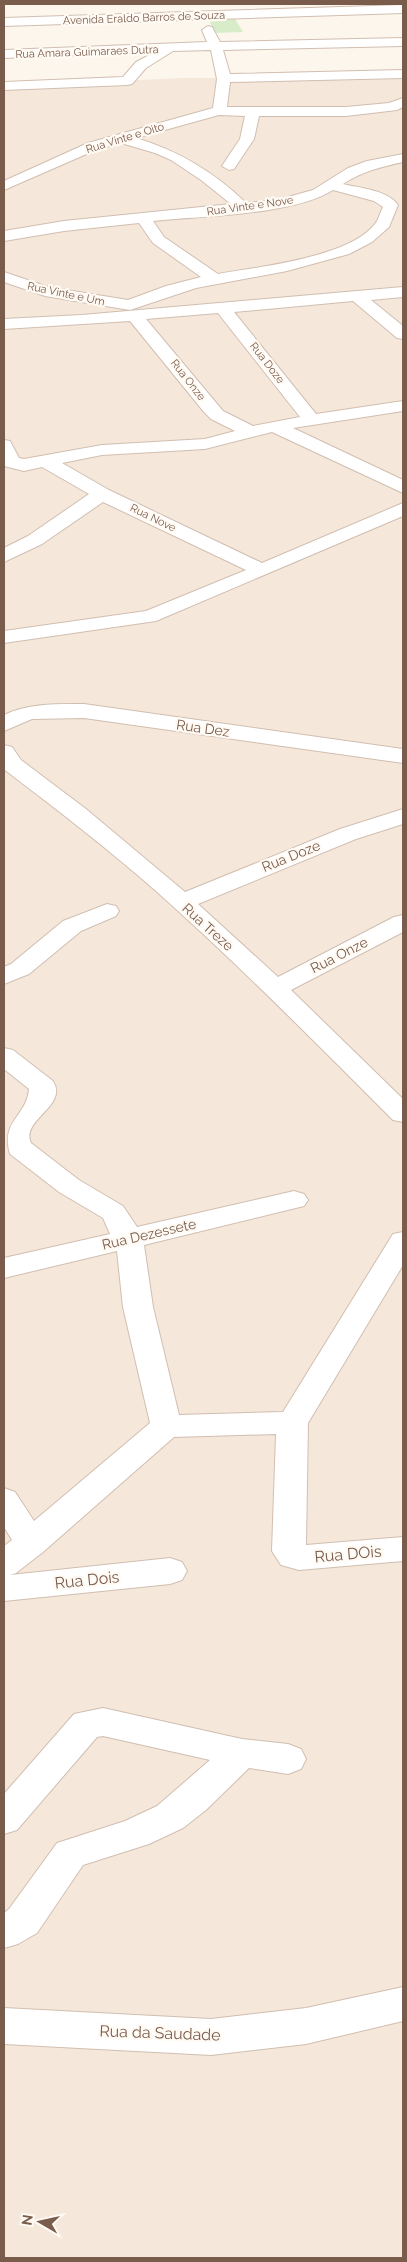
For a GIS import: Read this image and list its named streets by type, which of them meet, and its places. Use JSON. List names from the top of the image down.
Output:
{
  "streets": {
    "street": [
      "Avenida Eraldo Barros de Souza",
      "Rua Amara Guimaraes Dutra",
      "Rua Vinte e Oito",
      "Rua Vinte e Nove",
      "Rua Vinte e Um",
      "Rua Doze",
      "Rua Onze",
      "Rua Nove",
      "Rua Dez",
      "Rua Treze",
      "Rua Dezessete",
      "Rua DOis",
      "Rua Dois",
      "Rua da Saudade"
    ]
  },
  "crossings": [
    ["Rua Vinte e Um", "Rua Onze"],
    ["Rua Doze", "Rua Treze"],
    ["Rua Onze", "Rua Treze"]
  ],
  "north": "left"
}
